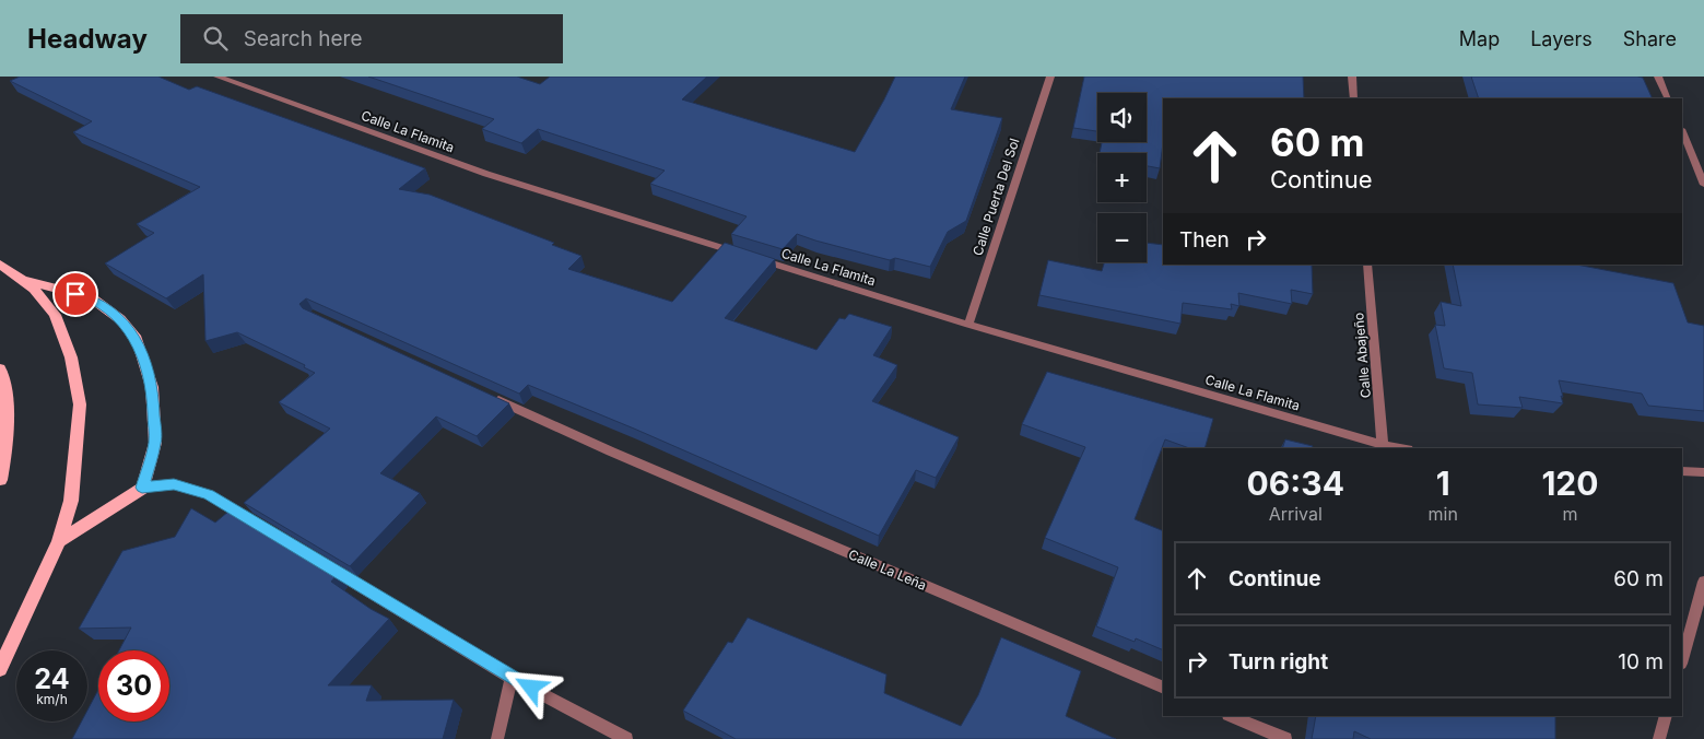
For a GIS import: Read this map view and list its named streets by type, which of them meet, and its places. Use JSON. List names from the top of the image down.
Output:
{
  "streets": {
    "street": [
      "Calle La Flamita",
      "Calle Puerta Del Sol",
      "Calle Abajeño",
      "Calle La Leña"
    ]
  },
  "crossings": [
    ["Calle La Flamita", "Calle Puerta Del Sol"],
    ["Calle La Flamita", "Calle Abajeño"]
  ],
  "page": {
    "header": "Headway",
    "search": "Search here",
    "nav": ["Map", "Layers", "Share"],
    "map_buttons": ["+", "−"],
    "turn": ["60 m", "Continue"],
    "then": "Then",
    "eta": [
      "06:34",
      "Arrival",
      "1",
      "min",
      "120",
      "m"
    ],
    "list": [
      {
        "name": "Continue",
        "value": "60 m"
      },
      {
        "name": "Turn right",
        "value": "10 m"
      }
    ],
    "speed": "24 km/h",
    "limit": "30"
  }
}
